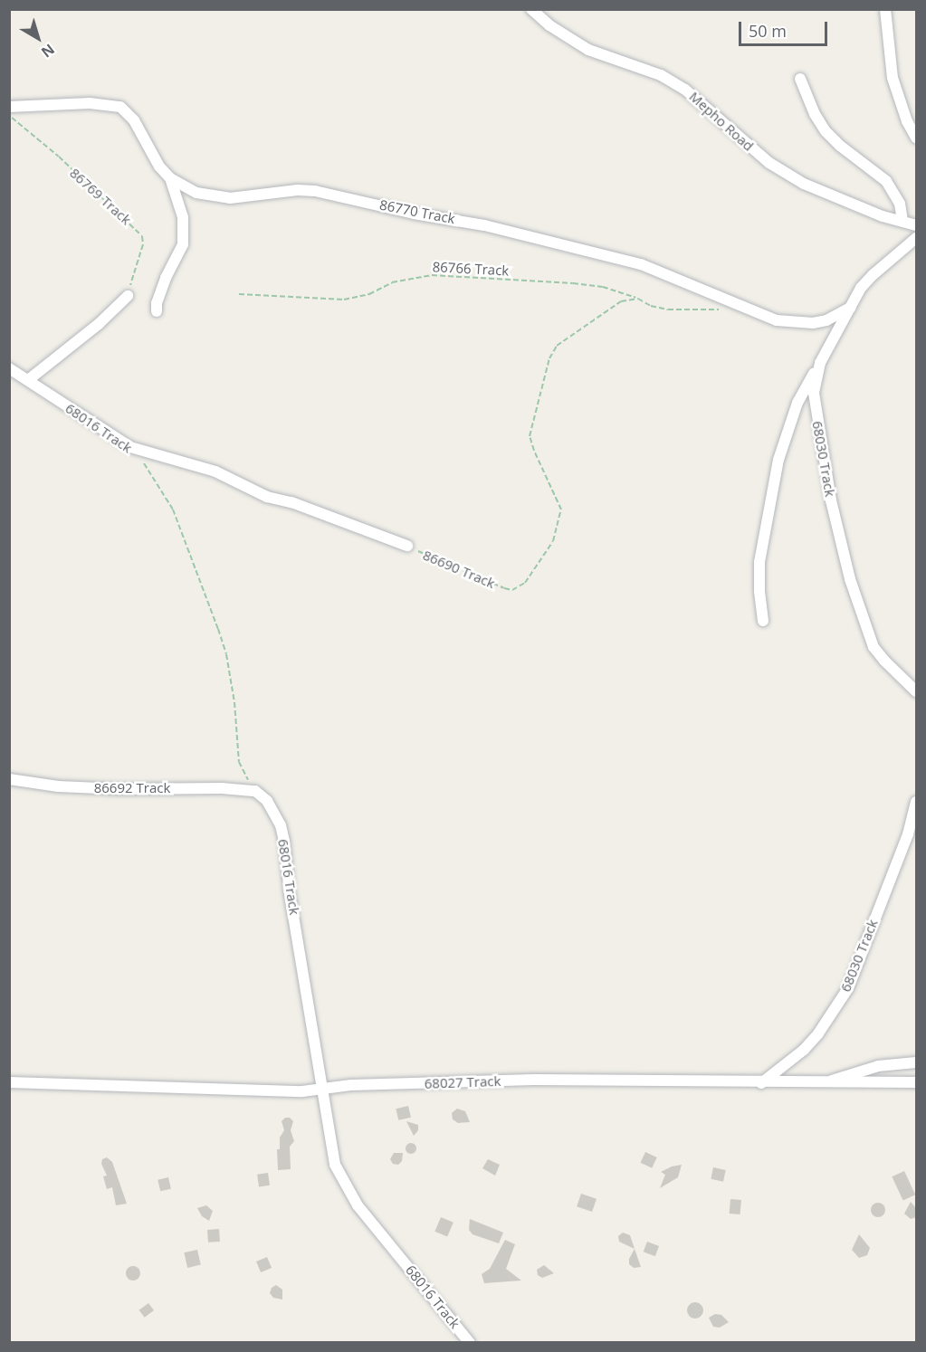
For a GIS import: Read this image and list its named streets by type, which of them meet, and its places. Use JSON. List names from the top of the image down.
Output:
{
  "streets": {
    "street": [
      "Mepho Road",
      "86770 Track",
      "68016 Track",
      "68030 Track",
      "86690 Track",
      "86692 Track",
      "68027 Track"
    ],
    "path": ["86769 Track", "86766 Track"]
  },
  "crossings": [
    ["86770 Track", "68030 Track"],
    ["86766 Track", "86690 Track"],
    ["68016 Track", "86690 Track"],
    ["68016 Track", "86692 Track"],
    ["68016 Track", "68027 Track"],
    ["68030 Track", "68027 Track"]
  ],
  "scale_bar": "50 m",
  "north": "bottom right"
}
